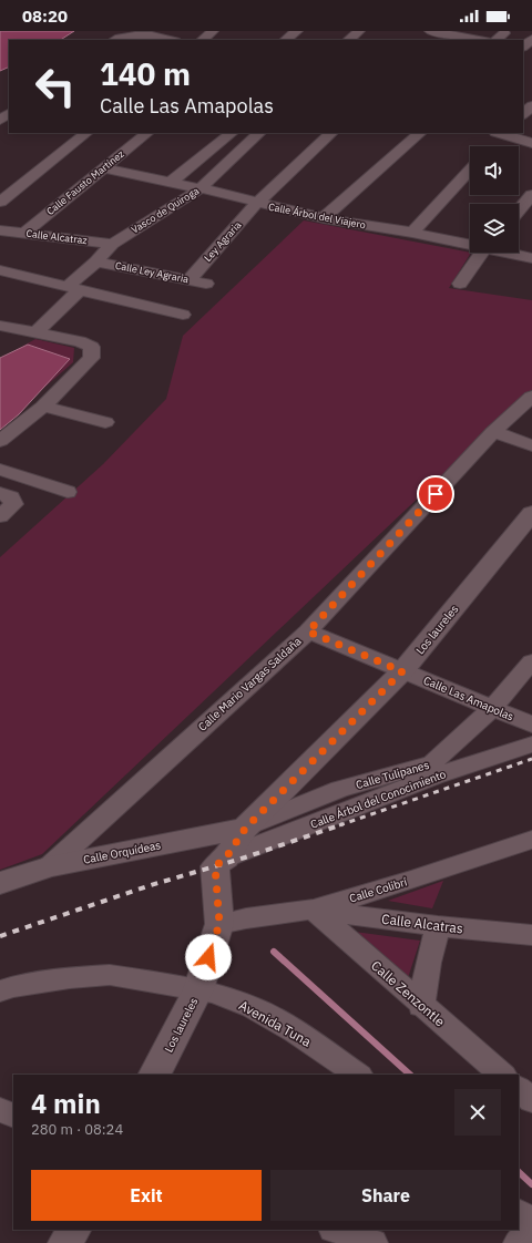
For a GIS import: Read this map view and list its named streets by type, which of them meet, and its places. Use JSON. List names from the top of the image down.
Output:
{
  "streets": {
    "street": [
      "Calle Fausto Martínez",
      "Vasco de Quiroga",
      "Calle Árbol del Viajero",
      "Calle Alcatraz",
      "Ley Agraria",
      "Calle Ley Agraria",
      "Los laureles",
      "Calle Mario Vargas Saldaña",
      "Calle Las Amapolas",
      "Calle Tulipanes",
      "Calle Árbol del Conocimiento",
      "Calle Orquídeas",
      "Calle Colibrí",
      "Calle Alcatras",
      "Calle Zenzontle",
      "Avenida Tuna"
    ]
  },
  "crossings": [
    ["Calle Fausto Martínez", "Calle Árbol del Viajero"],
    ["Calle Fausto Martínez", "Calle Alcatraz"],
    ["Vasco de Quiroga", "Calle Árbol del Viajero"],
    ["Vasco de Quiroga", "Calle Alcatraz"],
    ["Vasco de Quiroga", "Calle Ley Agraria"],
    ["Calle Árbol del Viajero", "Ley Agraria"],
    ["Ley Agraria", "Calle Ley Agraria"],
    ["Los laureles", "Calle Las Amapolas"],
    ["Los laureles", "Calle Tulipanes"],
    ["Los laureles", "Calle Árbol del Conocimiento"],
    ["Los laureles", "Calle Orquídeas"],
    ["Los laureles", "Calle Colibrí"],
    ["Los laureles", "Avenida Tuna"],
    ["Calle Mario Vargas Saldaña", "Calle Las Amapolas"],
    ["Calle Mario Vargas Saldaña", "Calle Orquídeas"],
    ["Calle Las Amapolas", "Calle Tulipanes"],
    ["Calle Tulipanes", "Calle Orquídeas"],
    ["Calle Colibrí", "Calle Alcatras"],
    ["Calle Colibrí", "Calle Zenzontle"],
    ["Calle Alcatras", "Calle Zenzontle"]
  ],
  "page": {
    "status": "08:20",
    "turn": ["140 m", "Calle Las Amapolas"],
    "heading": ["4 min", "280 m · 08:24"],
    "buttons": ["Exit", "Share"]
  }
}
